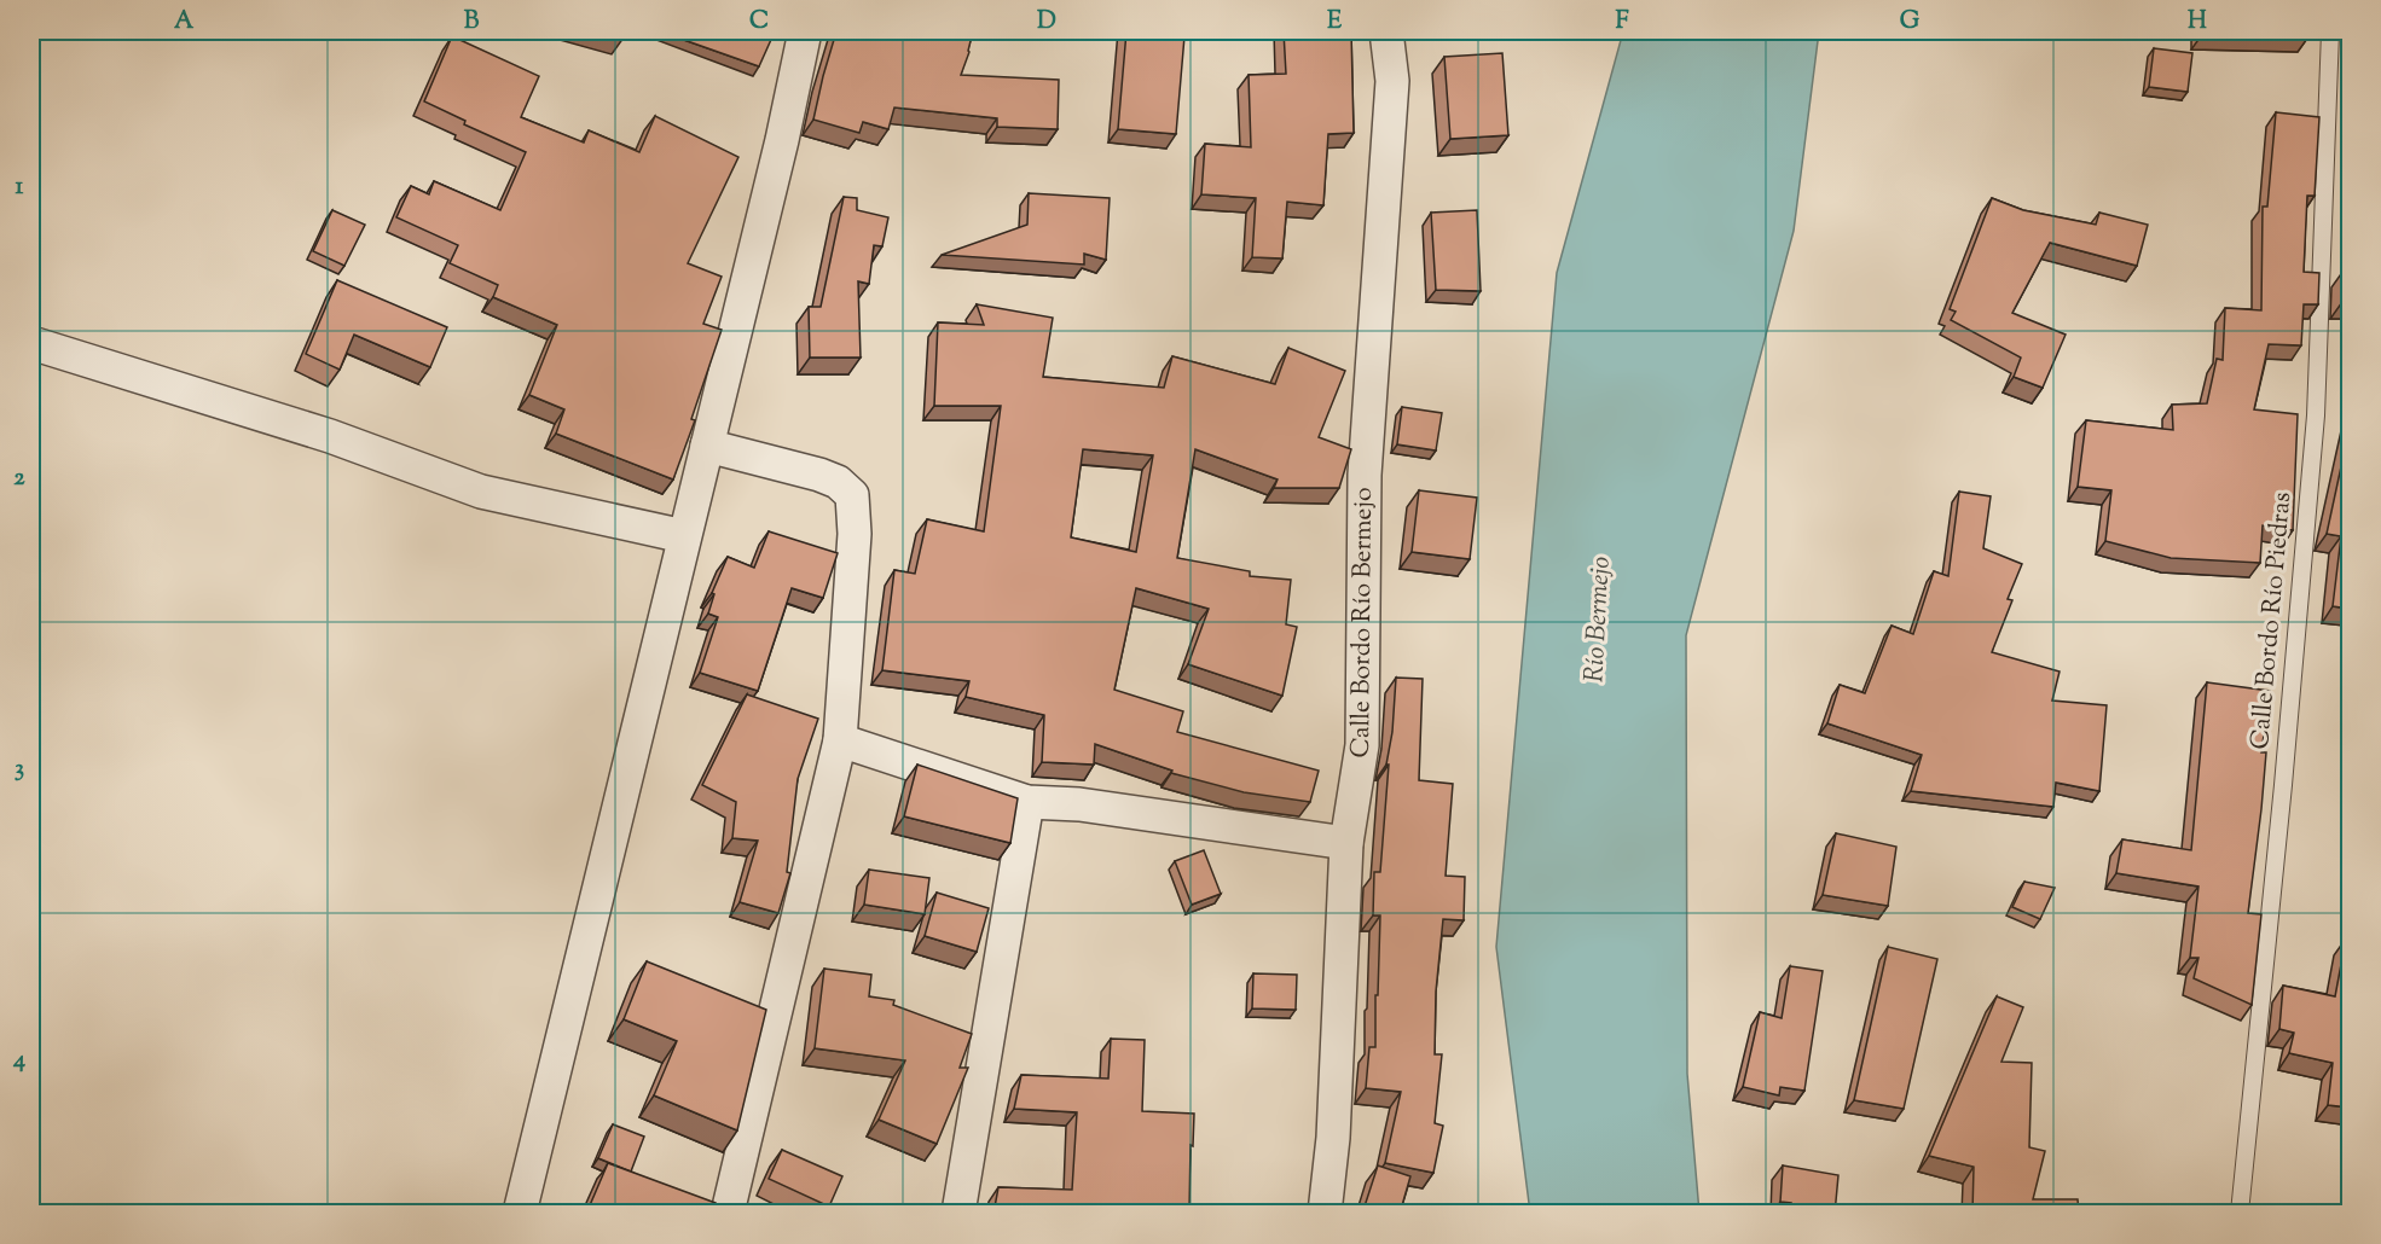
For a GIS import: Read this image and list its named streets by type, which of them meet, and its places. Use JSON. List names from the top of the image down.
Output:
{
  "streets": {
    "street": ["Calle Bordo Río Bermejo"],
    "lane": ["Calle Bordo Río Piedras"]
  },
  "water": ["Río Bermejo"],
  "grid": {
    "columns": [
      "A",
      "B",
      "C",
      "D",
      "E",
      "F",
      "G",
      "H"
    ],
    "rows": [
      "1",
      "2",
      "3",
      "4"
    ]
  }
}
